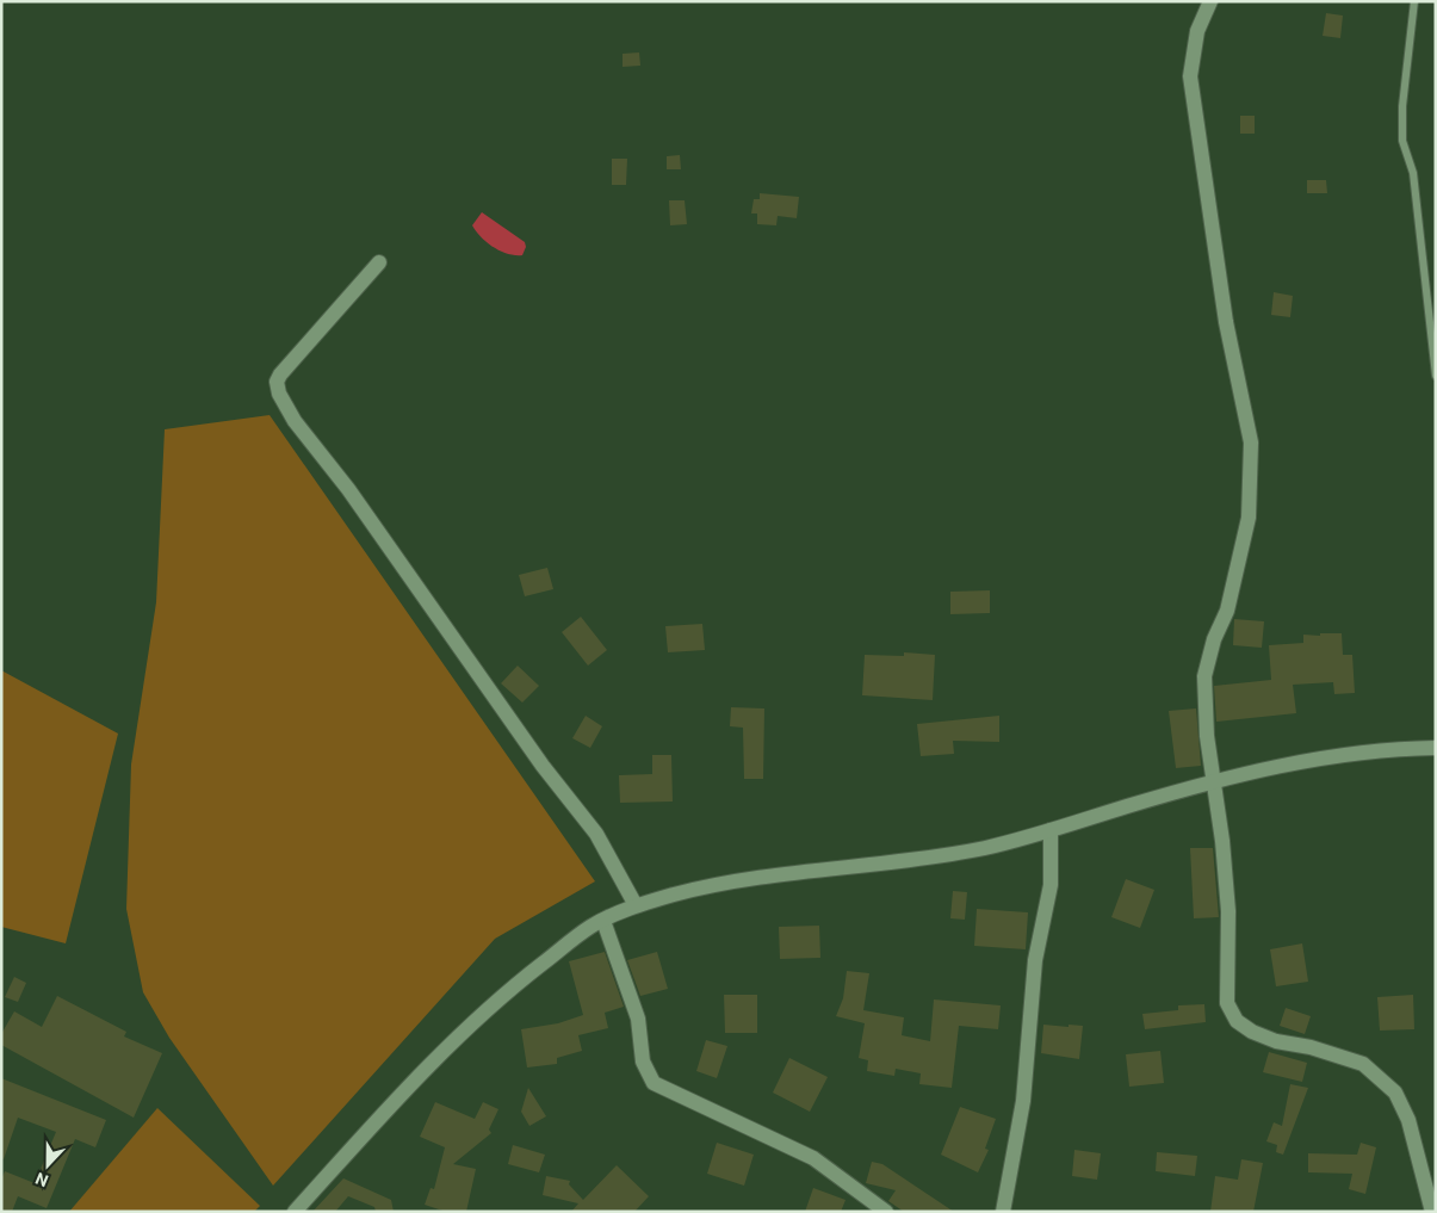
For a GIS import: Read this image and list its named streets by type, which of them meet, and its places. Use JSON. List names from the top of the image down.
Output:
{
  "north": "bottom"
}
